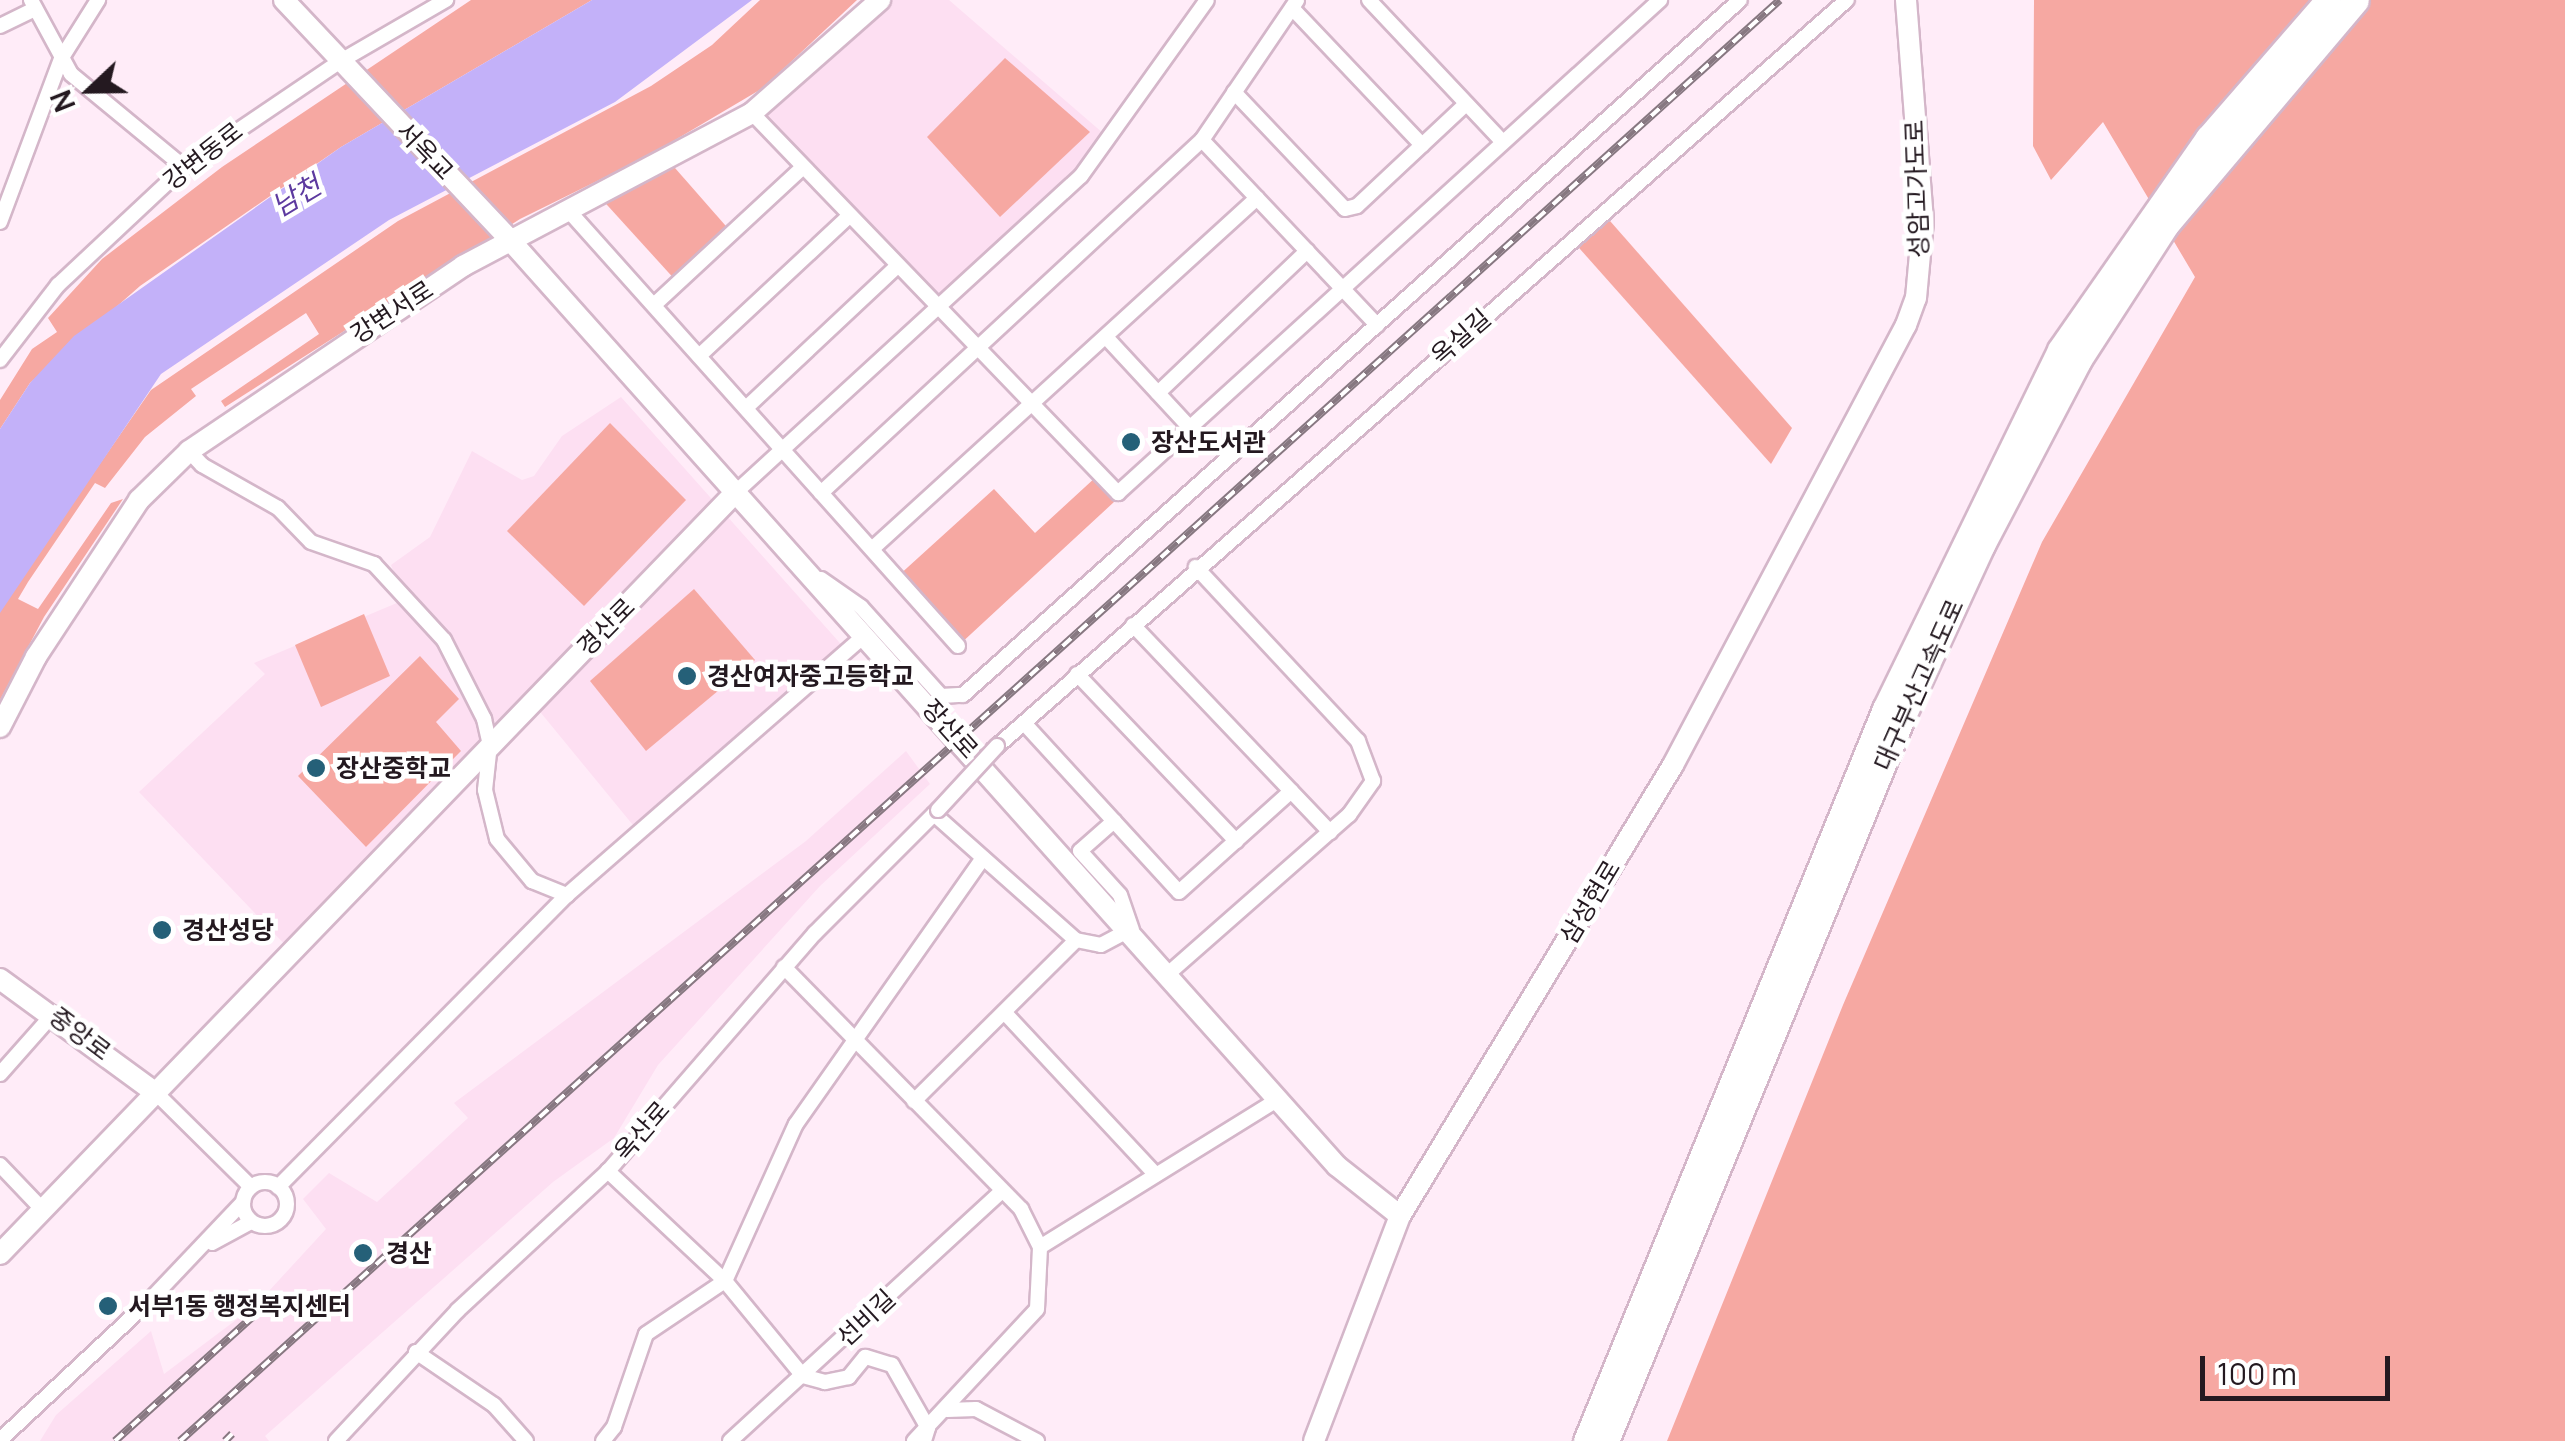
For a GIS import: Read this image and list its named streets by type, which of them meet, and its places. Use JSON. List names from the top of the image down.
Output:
{
  "streets": {
    "highway": ["대구부산고속도로"],
    "street": [
      "서옥교",
      "강변동로",
      "성암고가도로",
      "강변서로",
      "옥실길",
      "경산로",
      "장산로",
      "삼성현로",
      "중앙로",
      "옥산로",
      "선비길"
    ]
  },
  "crossings": [
    ["서옥교", "강변동로"],
    ["서옥교", "강변서로"],
    ["서옥교", "장산로"],
    ["성암고가도로", "삼성현로"],
    ["강변서로", "장산로"],
    ["옥실길", "옥산로"],
    ["경산로", "장산로"],
    ["경산로", "중앙로"],
    ["장산로", "삼성현로"]
  ],
  "water": ["남천"],
  "places": [
    "장산도서관",
    "경산여자중고등학교",
    "장산중학교",
    "경산성당",
    "경산",
    "서부1동 행정복지센터"
  ],
  "scale_bar": "100 m",
  "north": "left"
}
